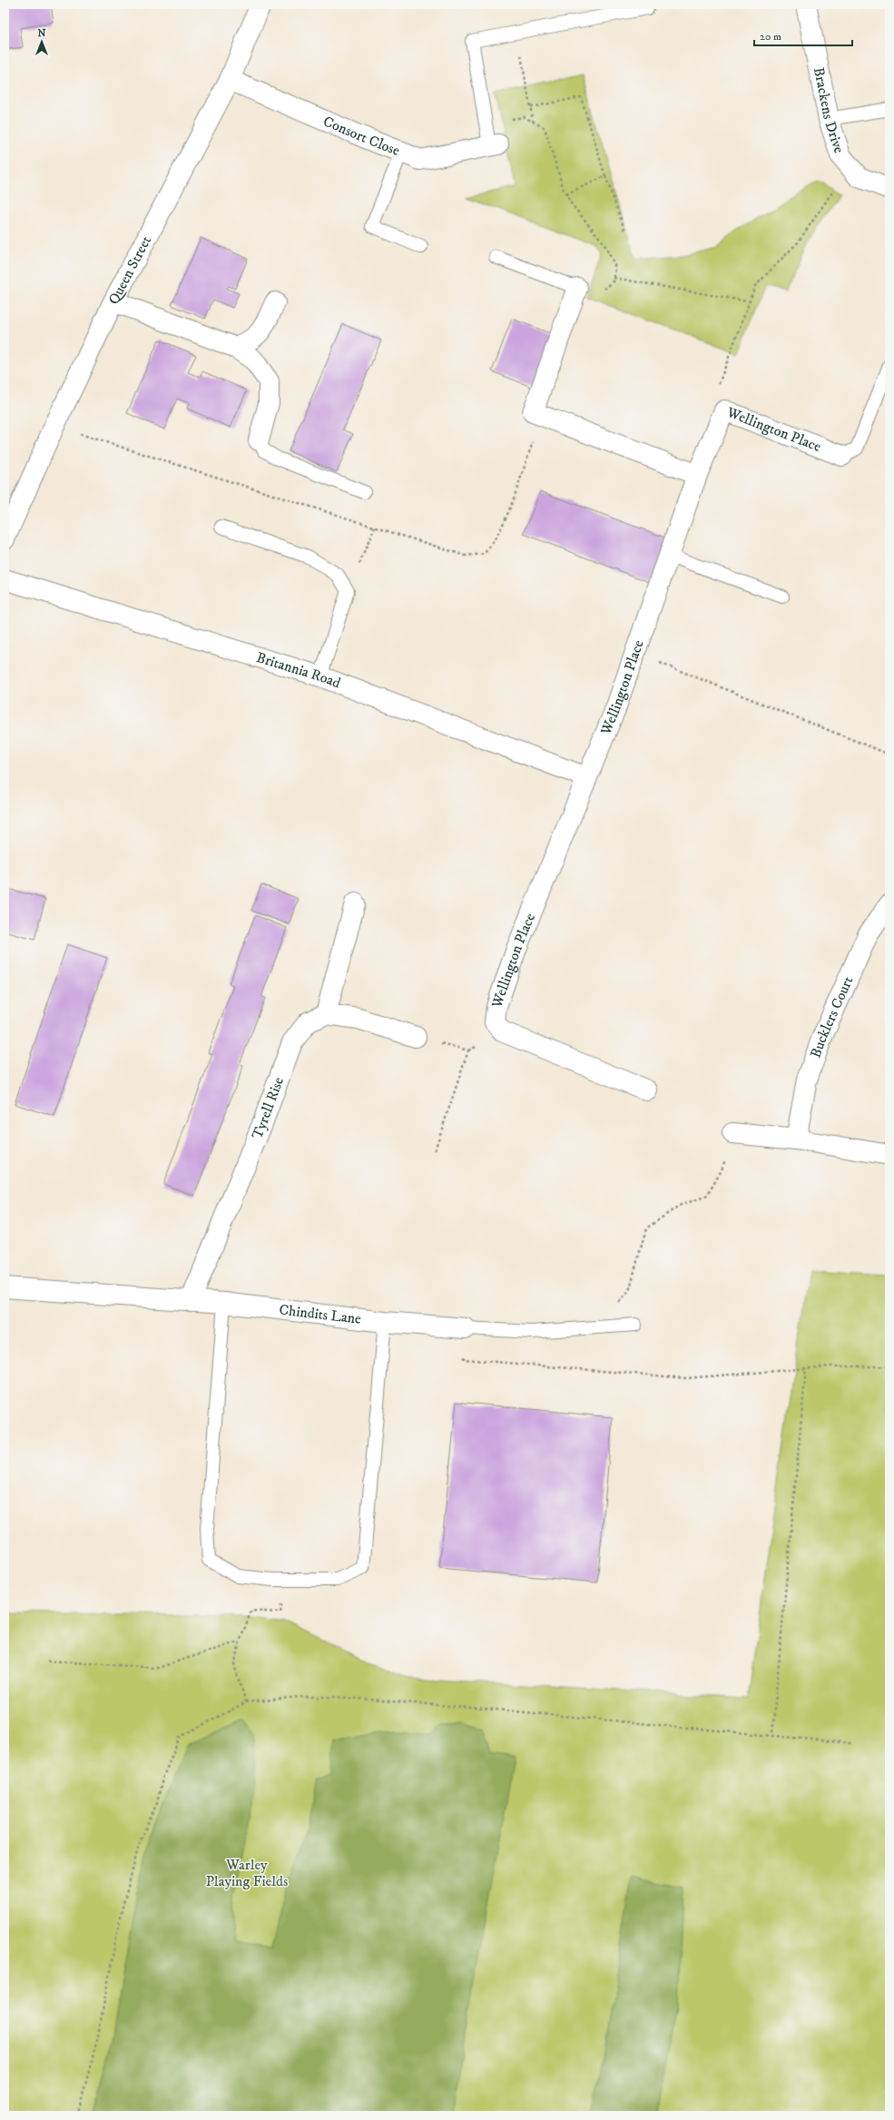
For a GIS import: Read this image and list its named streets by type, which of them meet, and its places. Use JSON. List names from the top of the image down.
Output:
{
  "streets": {
    "street": [
      "Brackens Drive",
      "Consort Close",
      "Queen Street",
      "Wellington Place",
      "Britannia Road",
      "Bucklers Court",
      "Tyrell Rise",
      "Chindits Lane"
    ]
  },
  "crossings": [
    ["Consort Close", "Queen Street"],
    ["Wellington Place", "Britannia Road"],
    ["Tyrell Rise", "Chindits Lane"]
  ],
  "parks": ["Warley Playing Fields"],
  "scale_bar": "20 m",
  "north": "top"
}
